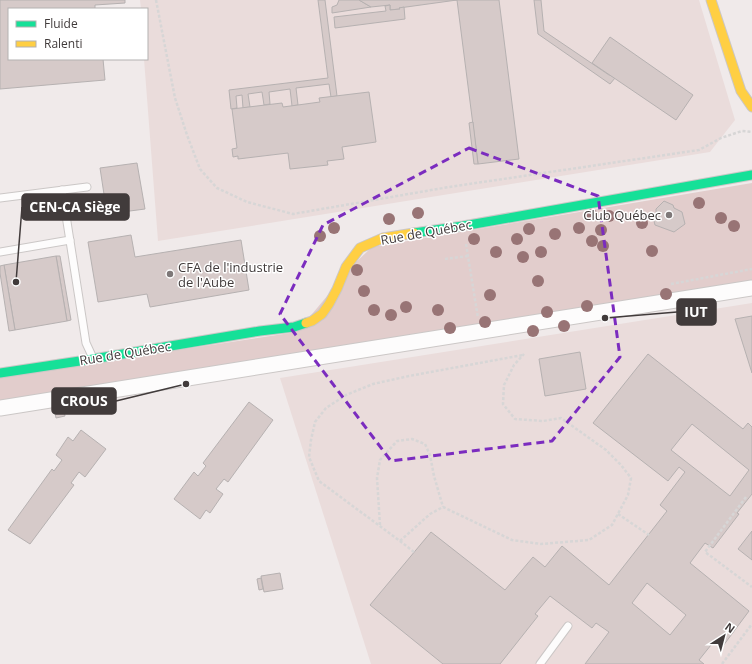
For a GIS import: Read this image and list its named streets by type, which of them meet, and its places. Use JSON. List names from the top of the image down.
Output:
{
  "streets": {
    "street": ["Rue de Québec"]
  },
  "places": [
    "Club Québec",
    "CFA de l'industrie de l'Aube",
    "CEN-CA Siège",
    "IUT",
    "CROUS"
  ],
  "legend": ["Fluide", "Ralenti"],
  "north": "top right"
}
